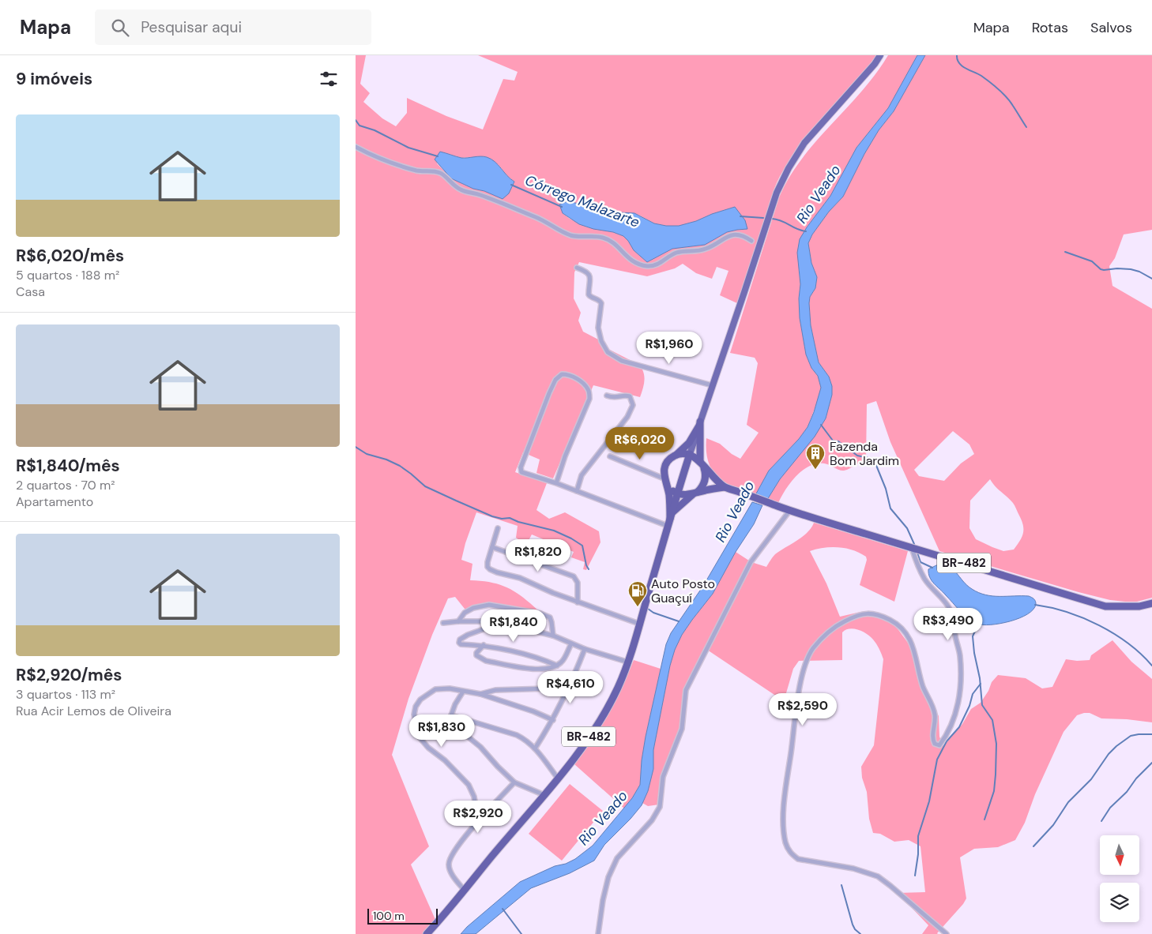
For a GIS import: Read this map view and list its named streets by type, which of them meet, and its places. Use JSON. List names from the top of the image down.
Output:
{
  "streets": {
    "highway": ["BR-482"]
  },
  "water": ["Rio Veado", "Córrego Malazarte"],
  "places": {
    "building": ["Fazenda Bom Jardim"],
    "fuel station": ["Auto Posto Guaçuí"]
  },
  "scale_bar": "100 m",
  "north": "bottom",
  "page": {
    "header": "Mapa",
    "search": "Pesquisar aqui",
    "nav": ["Mapa", "Rotas", "Salvos"],
    "heading": "9 imóveis",
    "list": [
      {
        "name": "R$6,020/mês",
        "note": "5 quartos · 188 m² · Casa"
      },
      {
        "name": "R$1,840/mês",
        "note": "2 quartos · 70 m² · Apartamento"
      },
      {
        "name": "R$2,920/mês",
        "note": "3 quartos · 113 m² · Rua Acir Lemos de Oliveira"
      }
    ],
    "price": [
      "R$1,960",
      "R$6,020",
      "R$1,820",
      "R$3,490",
      "R$1,840",
      "R$4,610",
      "R$2,590",
      "R$1,830",
      "R$2,920"
    ],
    "scale": "100 m"
  }
}
